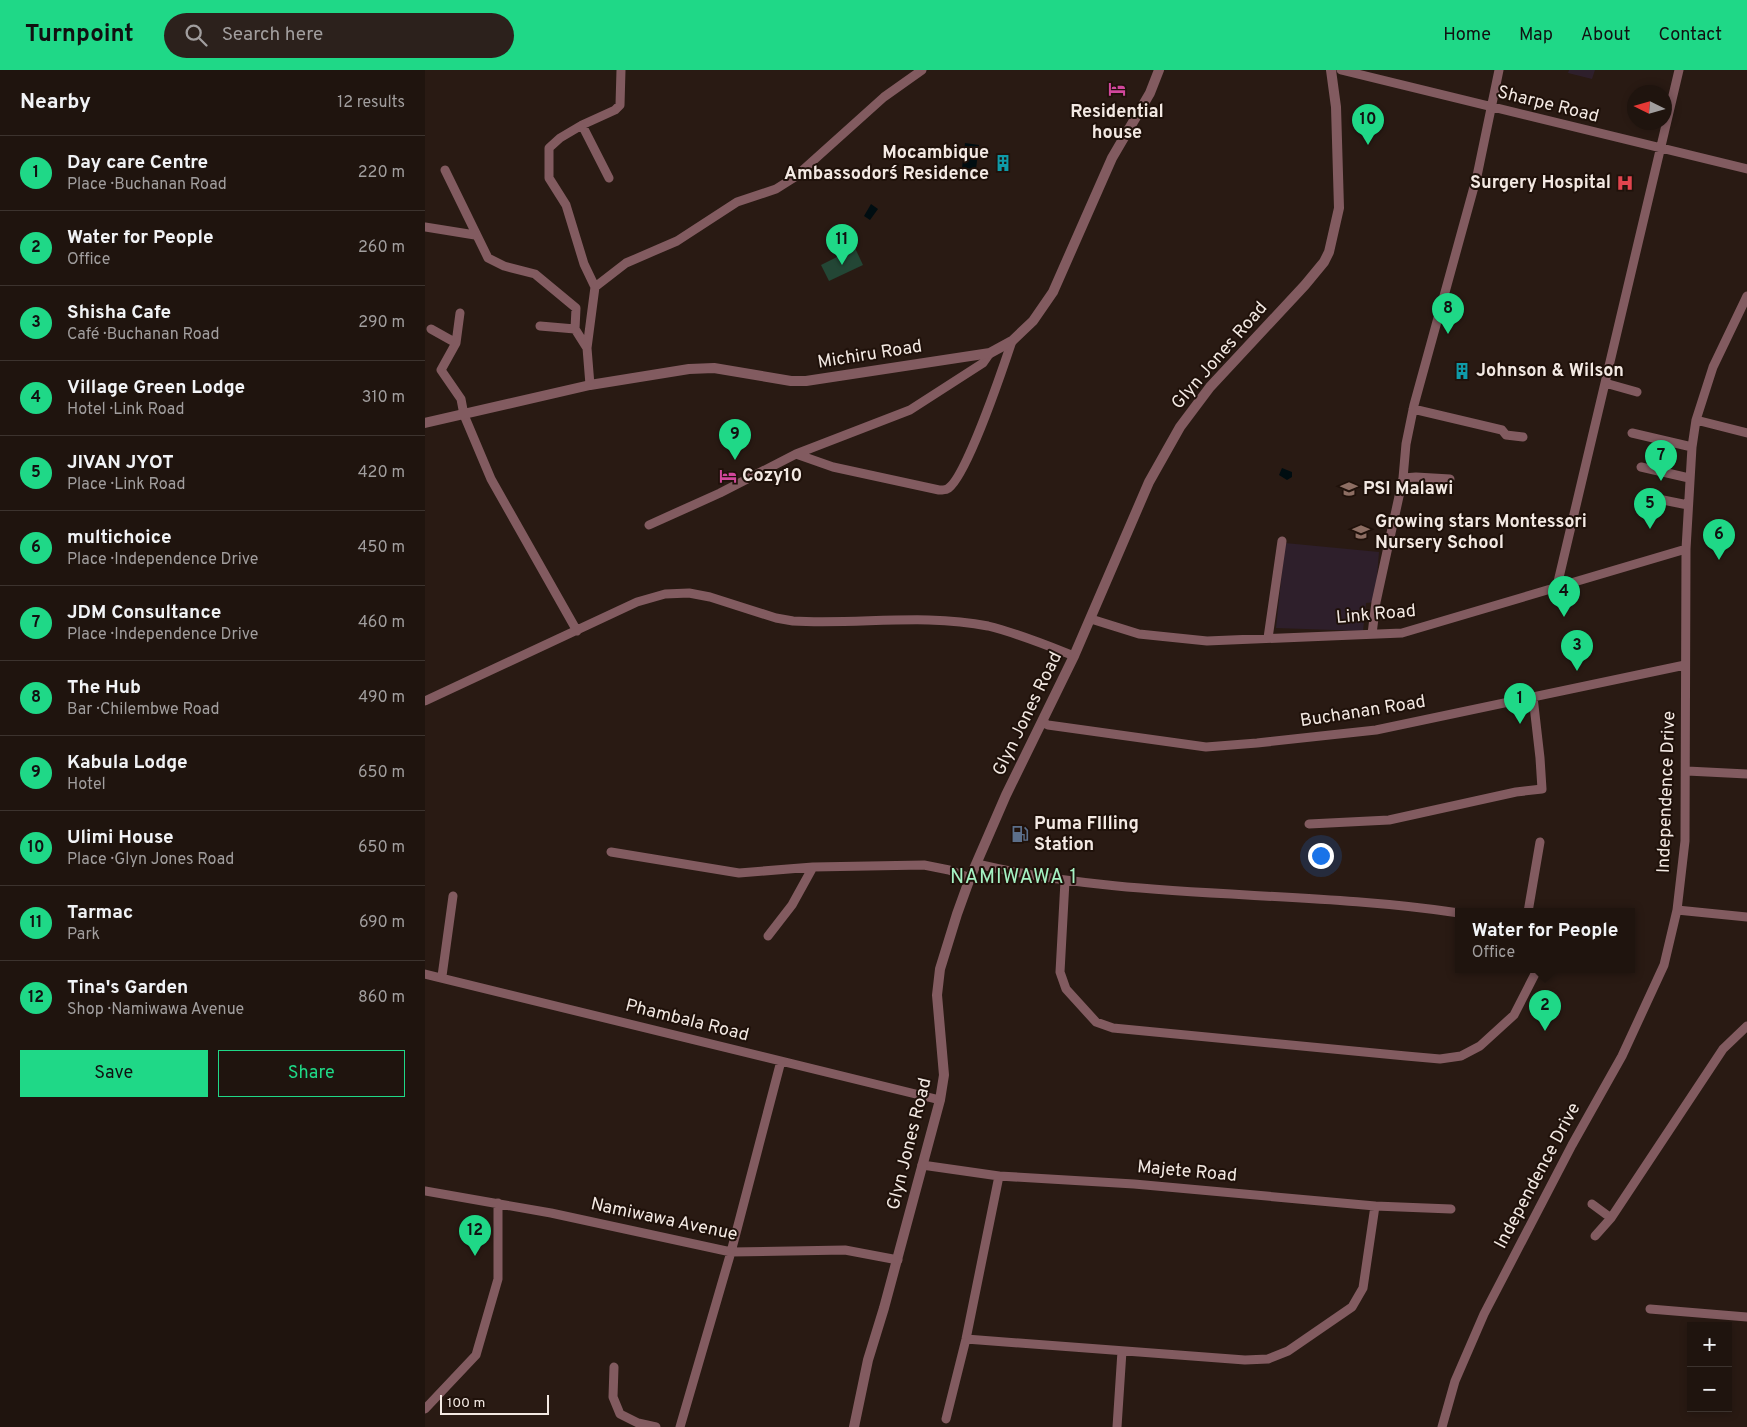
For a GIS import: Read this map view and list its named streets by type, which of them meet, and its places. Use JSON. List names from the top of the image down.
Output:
{
  "streets": {
    "street": [
      "Sharpe Road",
      "Michiru Road",
      "Glyn Jones Road",
      "Link Road",
      "Buchanan Road",
      "Independence Drive",
      "Phambala Road",
      "Majete Road",
      "Namiwawa Avenue"
    ]
  },
  "crossings": [
    ["Glyn Jones Road", "Link Road"],
    ["Glyn Jones Road", "Buchanan Road"],
    ["Glyn Jones Road", "Phambala Road"],
    ["Glyn Jones Road", "Majete Road"],
    ["Glyn Jones Road", "Namiwawa Avenue"],
    ["Link Road", "Independence Drive"],
    ["Buchanan Road", "Independence Drive"]
  ],
  "districts": ["NAMIWAWA 1"],
  "places": {
    "hotel": ["Residential house", "Cozy10"],
    "building": ["Mocambique Ambassodorś Residence", "Johnson & Wilson"],
    "hospital": ["Surgery Hospital"],
    "school or university": ["PSI Malawi", "Growing stars Montessori Nursery School"],
    "fuel station": ["Puma FIlling Station"]
  },
  "scale_bar": "100 m",
  "north": "left",
  "page": {
    "header": "Turnpoint",
    "search": "Search here",
    "nav": [
      "Home",
      "Map",
      "About",
      "Contact"
    ],
    "heading": ["Nearby", "12 results"],
    "pins": [
      "10",
      "11",
      "8",
      "9",
      "7",
      "5",
      "6",
      "4",
      "3",
      "1",
      "2",
      "12"
    ],
    "list": [
      {
        "mark": "1",
        "name": "Day care Centre",
        "note": "Place · Buchanan Road",
        "value": "220 m"
      },
      {
        "mark": "2",
        "name": "Water for People",
        "note": "Office",
        "value": "260 m"
      },
      {
        "mark": "3",
        "name": "Shisha Cafe",
        "note": "Café · Buchanan Road",
        "value": "290 m"
      },
      {
        "mark": "4",
        "name": "Village Green Lodge",
        "note": "Hotel · Link Road",
        "value": "310 m"
      },
      {
        "mark": "5",
        "name": "JIVAN JYOT",
        "note": "Place · Link Road",
        "value": "420 m"
      },
      {
        "mark": "6",
        "name": "multichoice",
        "note": "Place · Independence Drive",
        "value": "450 m"
      },
      {
        "mark": "7",
        "name": "JDM Consultance",
        "note": "Place · Independence Drive",
        "value": "460 m"
      },
      {
        "mark": "8",
        "name": "The Hub",
        "note": "Bar · Chilembwe Road",
        "value": "490 m"
      },
      {
        "mark": "9",
        "name": "Kabula Lodge",
        "note": "Hotel",
        "value": "650 m"
      },
      {
        "mark": "10",
        "name": "Ulimi House",
        "note": "Place · Glyn Jones Road",
        "value": "650 m"
      },
      {
        "mark": "11",
        "name": "Tarmac",
        "note": "Park",
        "value": "690 m"
      },
      {
        "mark": "12",
        "name": "Tina's Garden",
        "note": "Shop · Namiwawa Avenue",
        "value": "860 m"
      }
    ],
    "popup": ["Water for People", "Office"],
    "buttons": ["Save", "Share"],
    "map_buttons": ["+", "−"],
    "scale": "100 m"
  }
}
